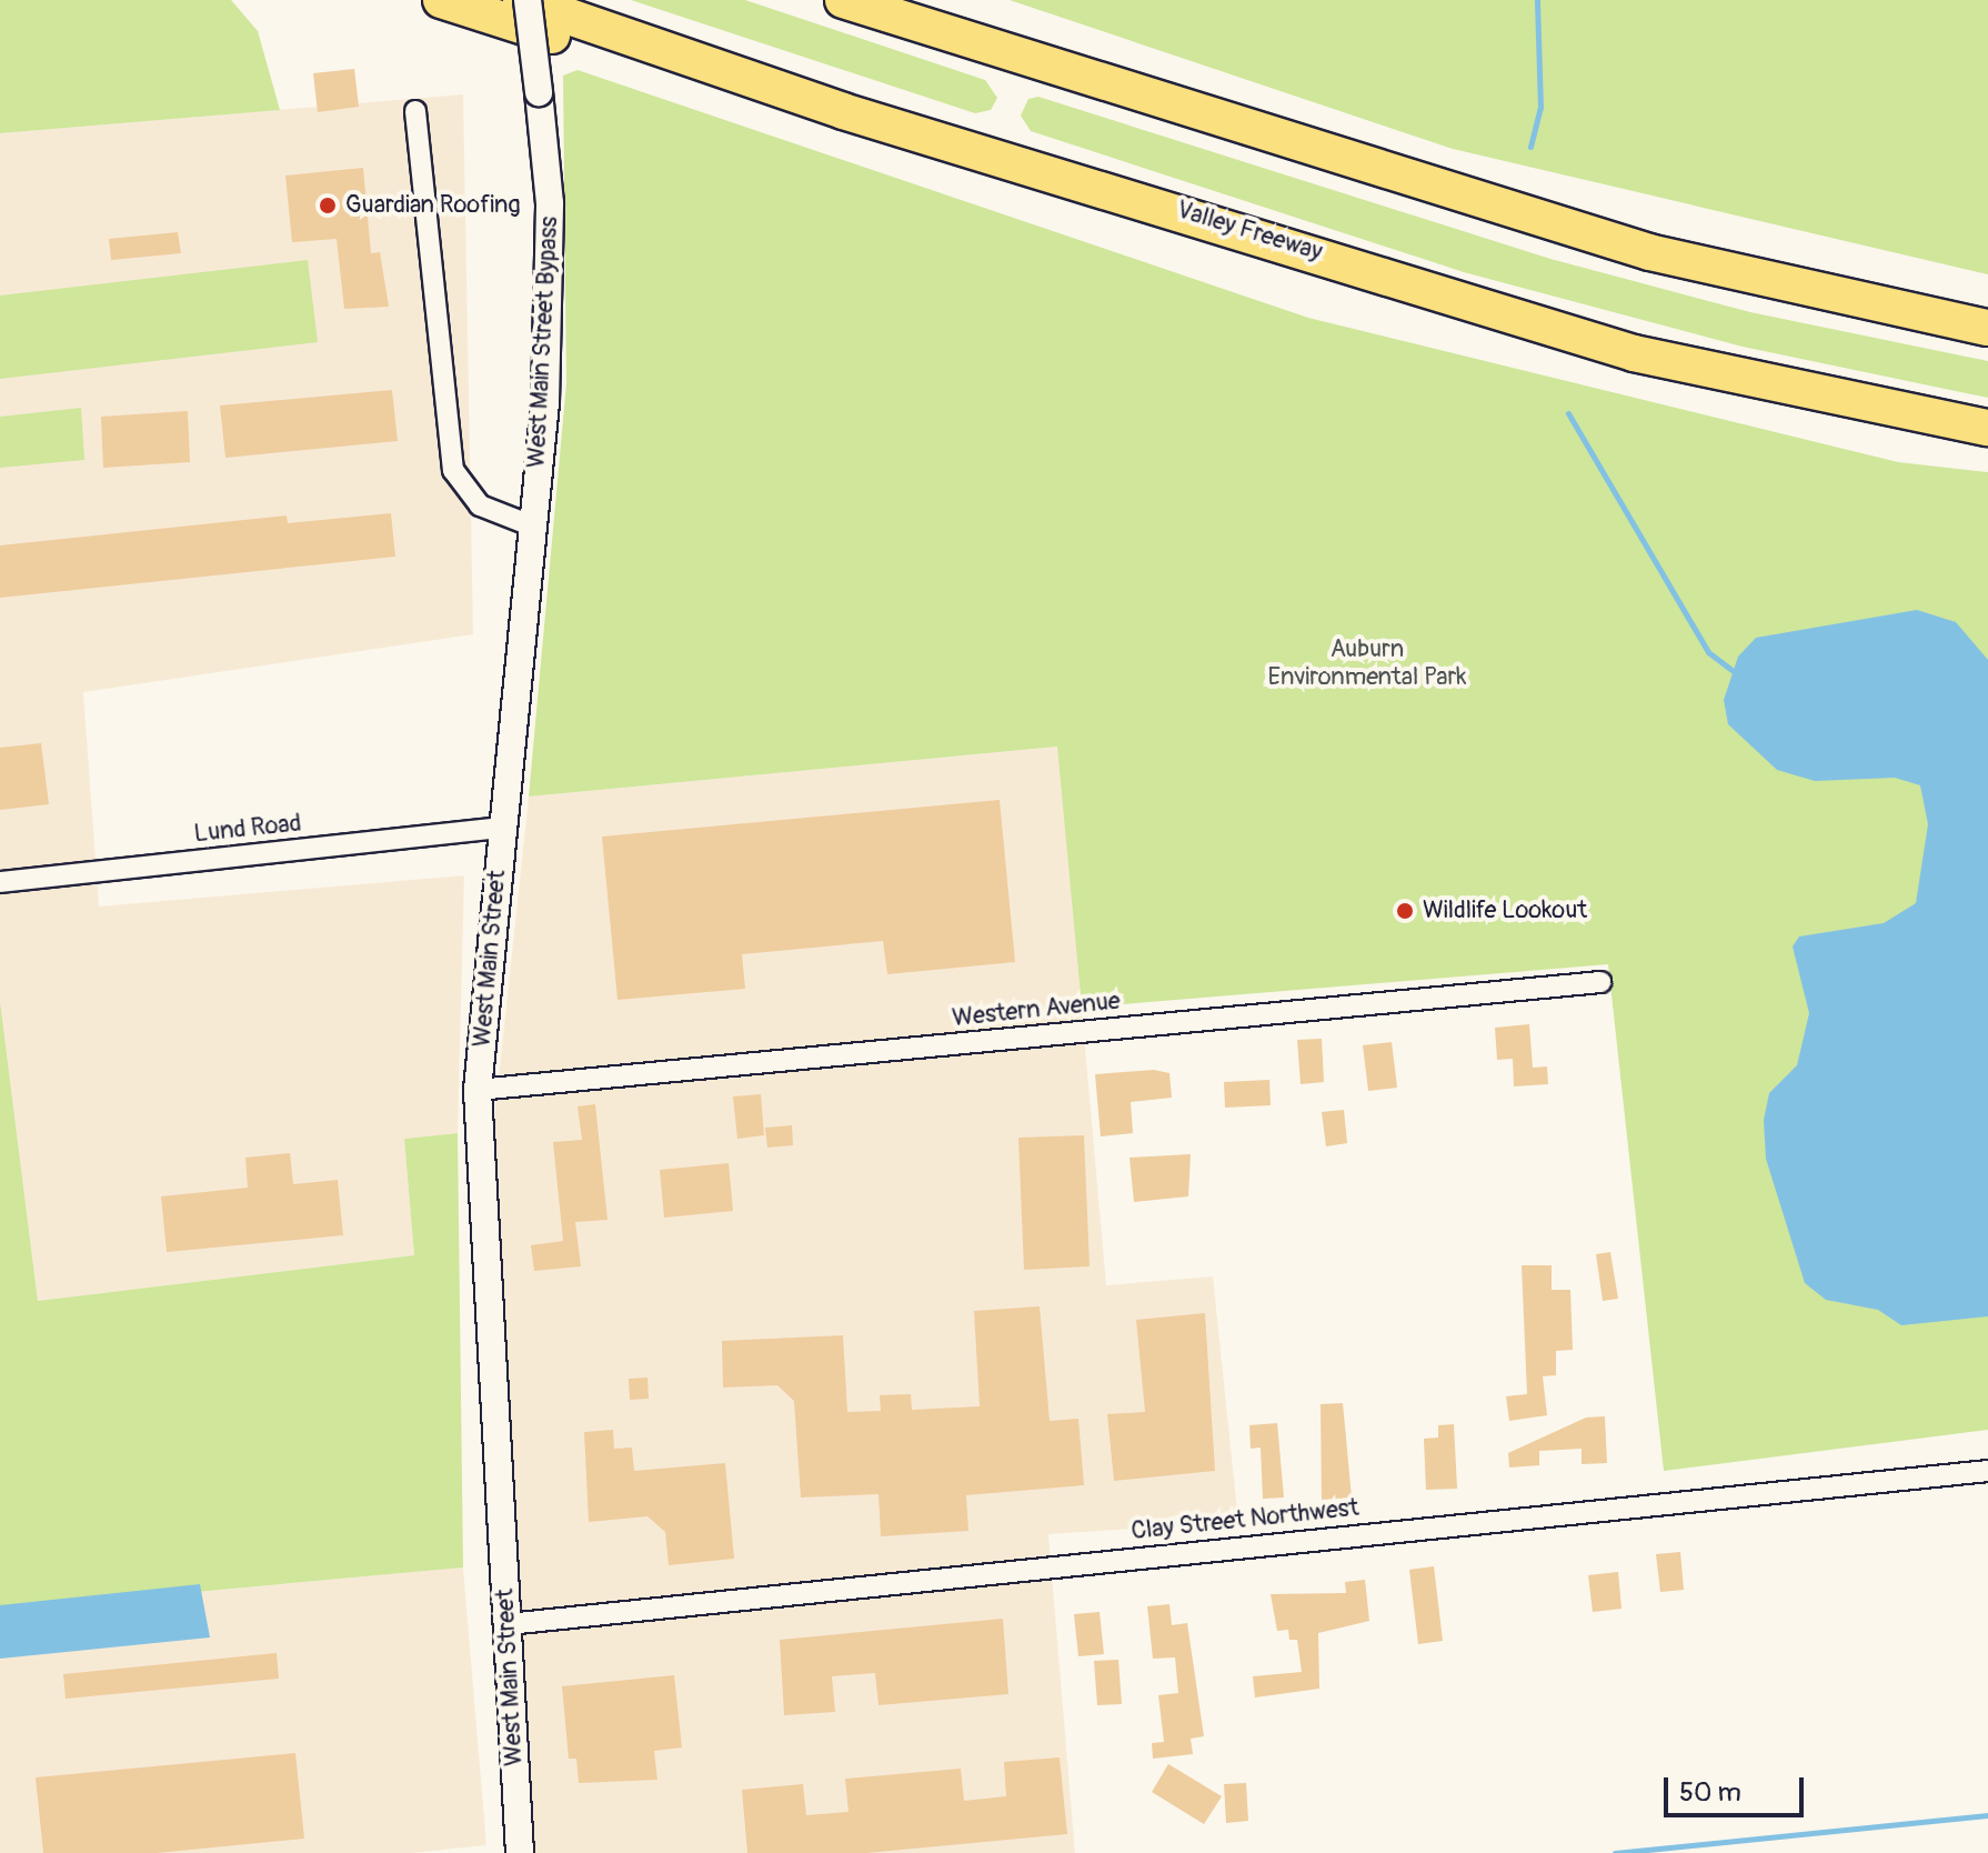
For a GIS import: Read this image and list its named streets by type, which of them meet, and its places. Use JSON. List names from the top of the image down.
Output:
{
  "streets": {
    "highway": ["Valley Freeway"],
    "main road": ["West Main Street Bypass", "West Main Street"],
    "street": ["Lund Road", "Western Avenue", "Clay Street Northwest"]
  },
  "crossings": [
    ["West Main Street Bypass", "West Main Street"],
    ["Lund Road", "West Main Street"],
    ["West Main Street", "Western Avenue"],
    ["West Main Street", "Clay Street Northwest"]
  ],
  "parks": ["Auburn Environmental Park"],
  "places": ["Guardian Roofing", "Wildlife Lookout"],
  "scale_bar": "50 m"
}
